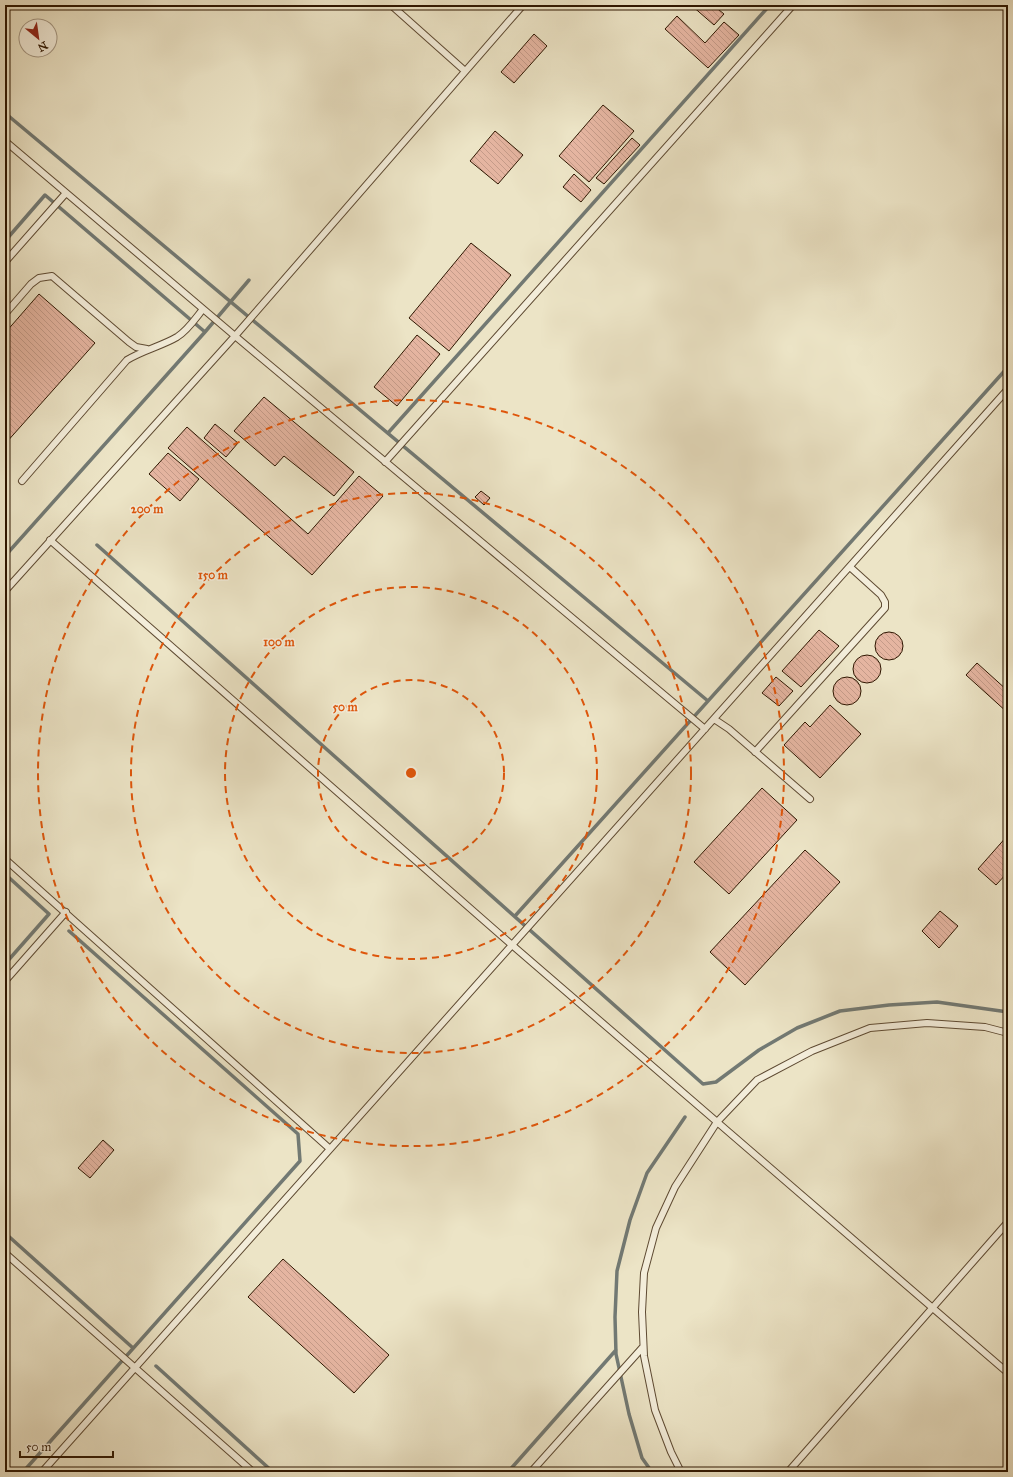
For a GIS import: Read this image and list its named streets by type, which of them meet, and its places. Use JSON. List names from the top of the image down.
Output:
{
  "scale_bar": "50 m",
  "north": "bottom right",
  "rings": [
    "200 m",
    "150 m",
    "100 m",
    "50 m"
  ]
}
